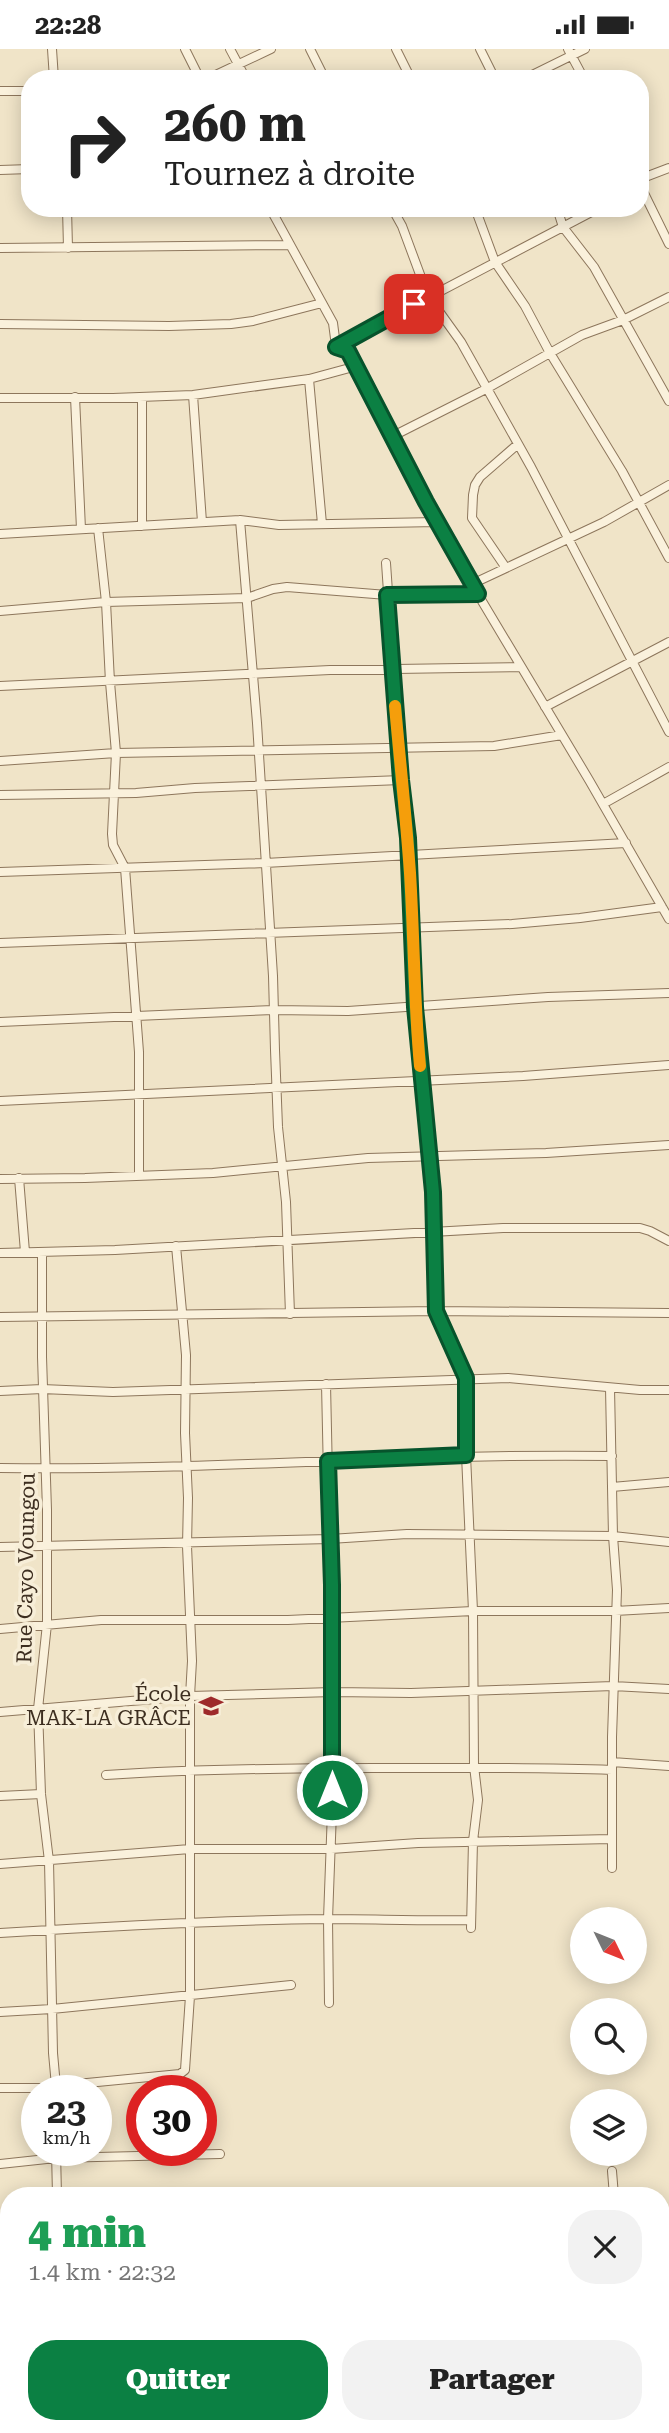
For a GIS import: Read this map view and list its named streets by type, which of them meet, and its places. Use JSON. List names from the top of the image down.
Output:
{
  "streets": {
    "street": ["Rue Cayo Voungou"]
  },
  "places": {
    "school or university": ["École MAK-LA GRÂCE"]
  },
  "north": "bottom right",
  "page": {
    "status": "22:28",
    "turn": ["260 m", "Tournez à droite"],
    "speed": "23 km/h",
    "limit": "30",
    "heading": ["4 min", "1.4 km · 22:32"],
    "buttons": ["Quitter", "Partager"]
  }
}
